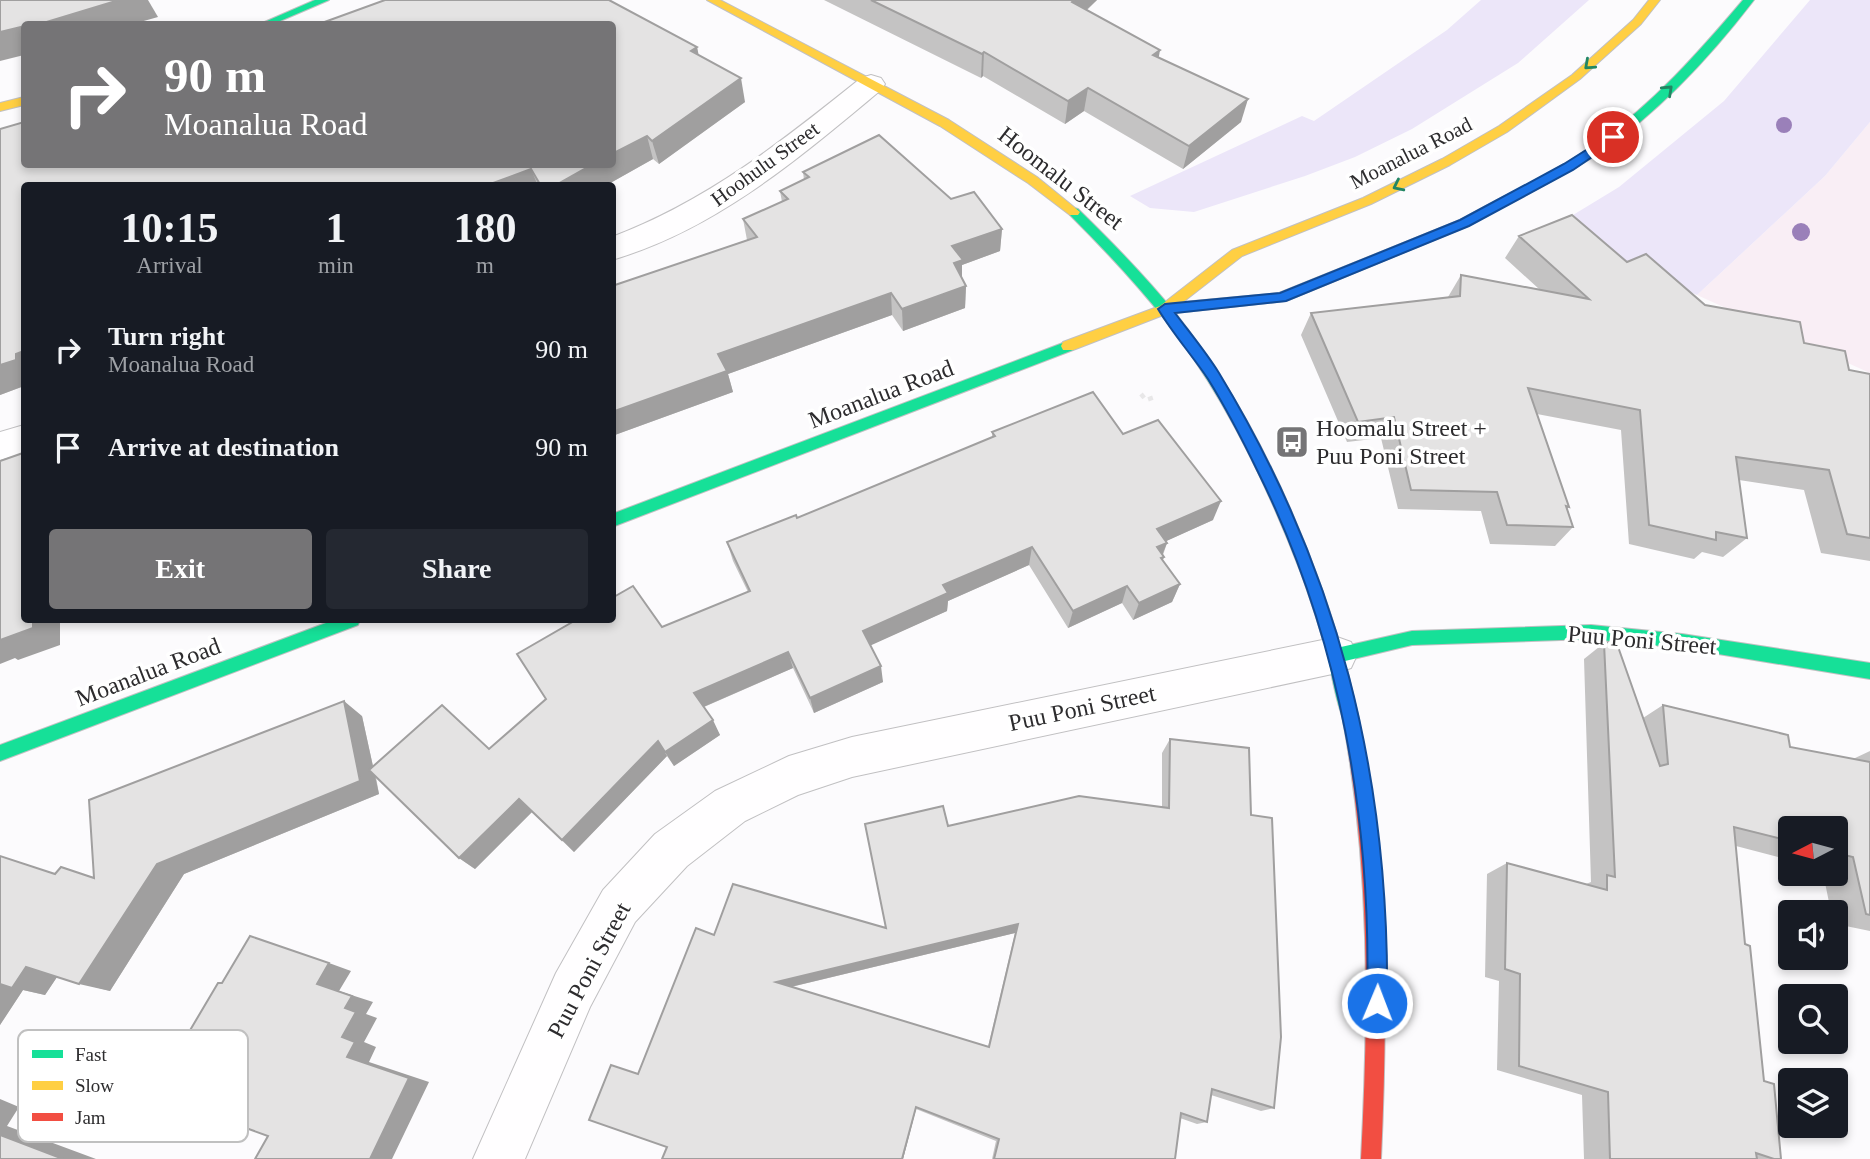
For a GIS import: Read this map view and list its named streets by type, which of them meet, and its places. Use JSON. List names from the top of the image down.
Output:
{
  "streets": {
    "main road": ["Moanalua Road", "Hoomalu Street", "Puu Poni Street"],
    "street": ["Hoohulu Street"]
  },
  "crossings": [
    ["Moanalua Road", "Hoomalu Street"],
    ["Hoohulu Street", "Hoomalu Street"],
    ["Hoomalu Street", "Puu Poni Street"]
  ],
  "places": {
    "bus stop": ["Hoomalu Street + Puu Poni Street"]
  },
  "legend": ["Fast", "Slow", "Jam"],
  "north": "left",
  "page": {
    "turn": ["90 m", "Moanalua Road"],
    "eta": [
      "10:15",
      "Arrival",
      "1",
      "min",
      "180",
      "m"
    ],
    "list": [
      {
        "name": "Turn right",
        "note": "Moanalua Road",
        "value": "90 m"
      },
      {
        "name": "Arrive at destination",
        "value": "90 m"
      }
    ],
    "buttons": ["Exit", "Share"]
  }
}
